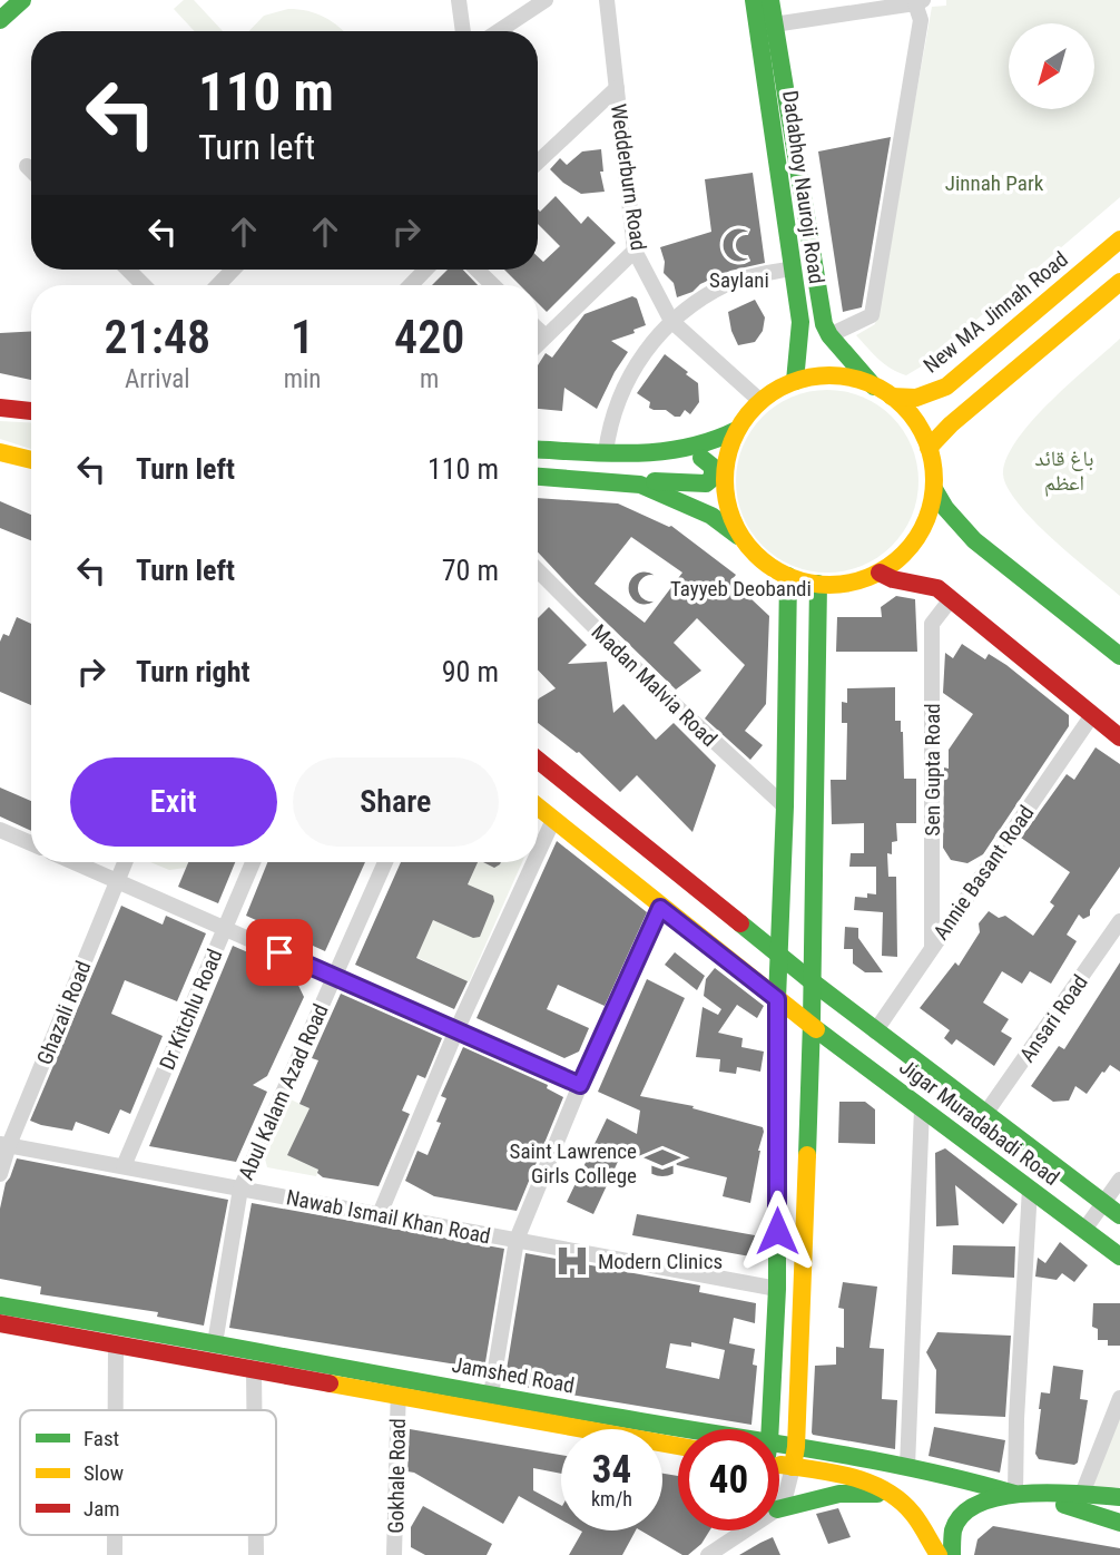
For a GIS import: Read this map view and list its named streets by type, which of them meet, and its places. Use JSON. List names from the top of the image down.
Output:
{
  "streets": {
    "main road": [
      "Dadabhoy Nauroji Road",
      "New MA Jinnah Road",
      "Jigar Muradabadi Road",
      "Jamshed Road"
    ],
    "street": [
      "Wedderburn Road",
      "Madan Malvia Road",
      "Sen Gupta Road",
      "Annie Basant Road",
      "Dr Kitchlu Road",
      "Ghazali Road",
      "Ansari Road",
      "Abul Kalam Azad Road",
      "Nawab Ismail Khan Road",
      "Gokhale Road"
    ]
  },
  "crossings": [
    ["Wedderburn Road", "Dadabhoy Nauroji Road"],
    ["Wedderburn Road", "New MA Jinnah Road"],
    ["Dadabhoy Nauroji Road", "New MA Jinnah Road"],
    ["Sen Gupta Road", "Annie Basant Road"],
    ["Annie Basant Road", "Jigar Muradabadi Road"],
    ["Dr Kitchlu Road", "Nawab Ismail Khan Road"],
    ["Ghazali Road", "Nawab Ismail Khan Road"],
    ["Ansari Road", "Jigar Muradabadi Road"],
    ["Abul Kalam Azad Road", "Nawab Ismail Khan Road"],
    ["Abul Kalam Azad Road", "Jamshed Road"],
    ["Jamshed Road", "Gokhale Road"]
  ],
  "parks": ["Jinnah Park", "باغ قائد اعظم"],
  "places": {
    "mosque": ["Saylani", "Tayyeb Deobandi"],
    "school or university": ["Saint Lawrence Girls College"],
    "hospital": ["Modern Clinics"]
  },
  "legend": ["Fast", "Slow", "Jam"],
  "north": "bottom left",
  "page": {
    "turn": ["110 m", "Turn left"],
    "eta": [
      "21:48",
      "Arrival",
      "1",
      "min",
      "420",
      "m"
    ],
    "list": [
      {
        "name": "Turn left",
        "value": "110 m"
      },
      {
        "name": "Turn left",
        "value": "70 m"
      },
      {
        "name": "Turn right",
        "value": "90 m"
      }
    ],
    "buttons": ["Exit", "Share"],
    "speed": "34 km/h",
    "limit": "40"
  }
}
